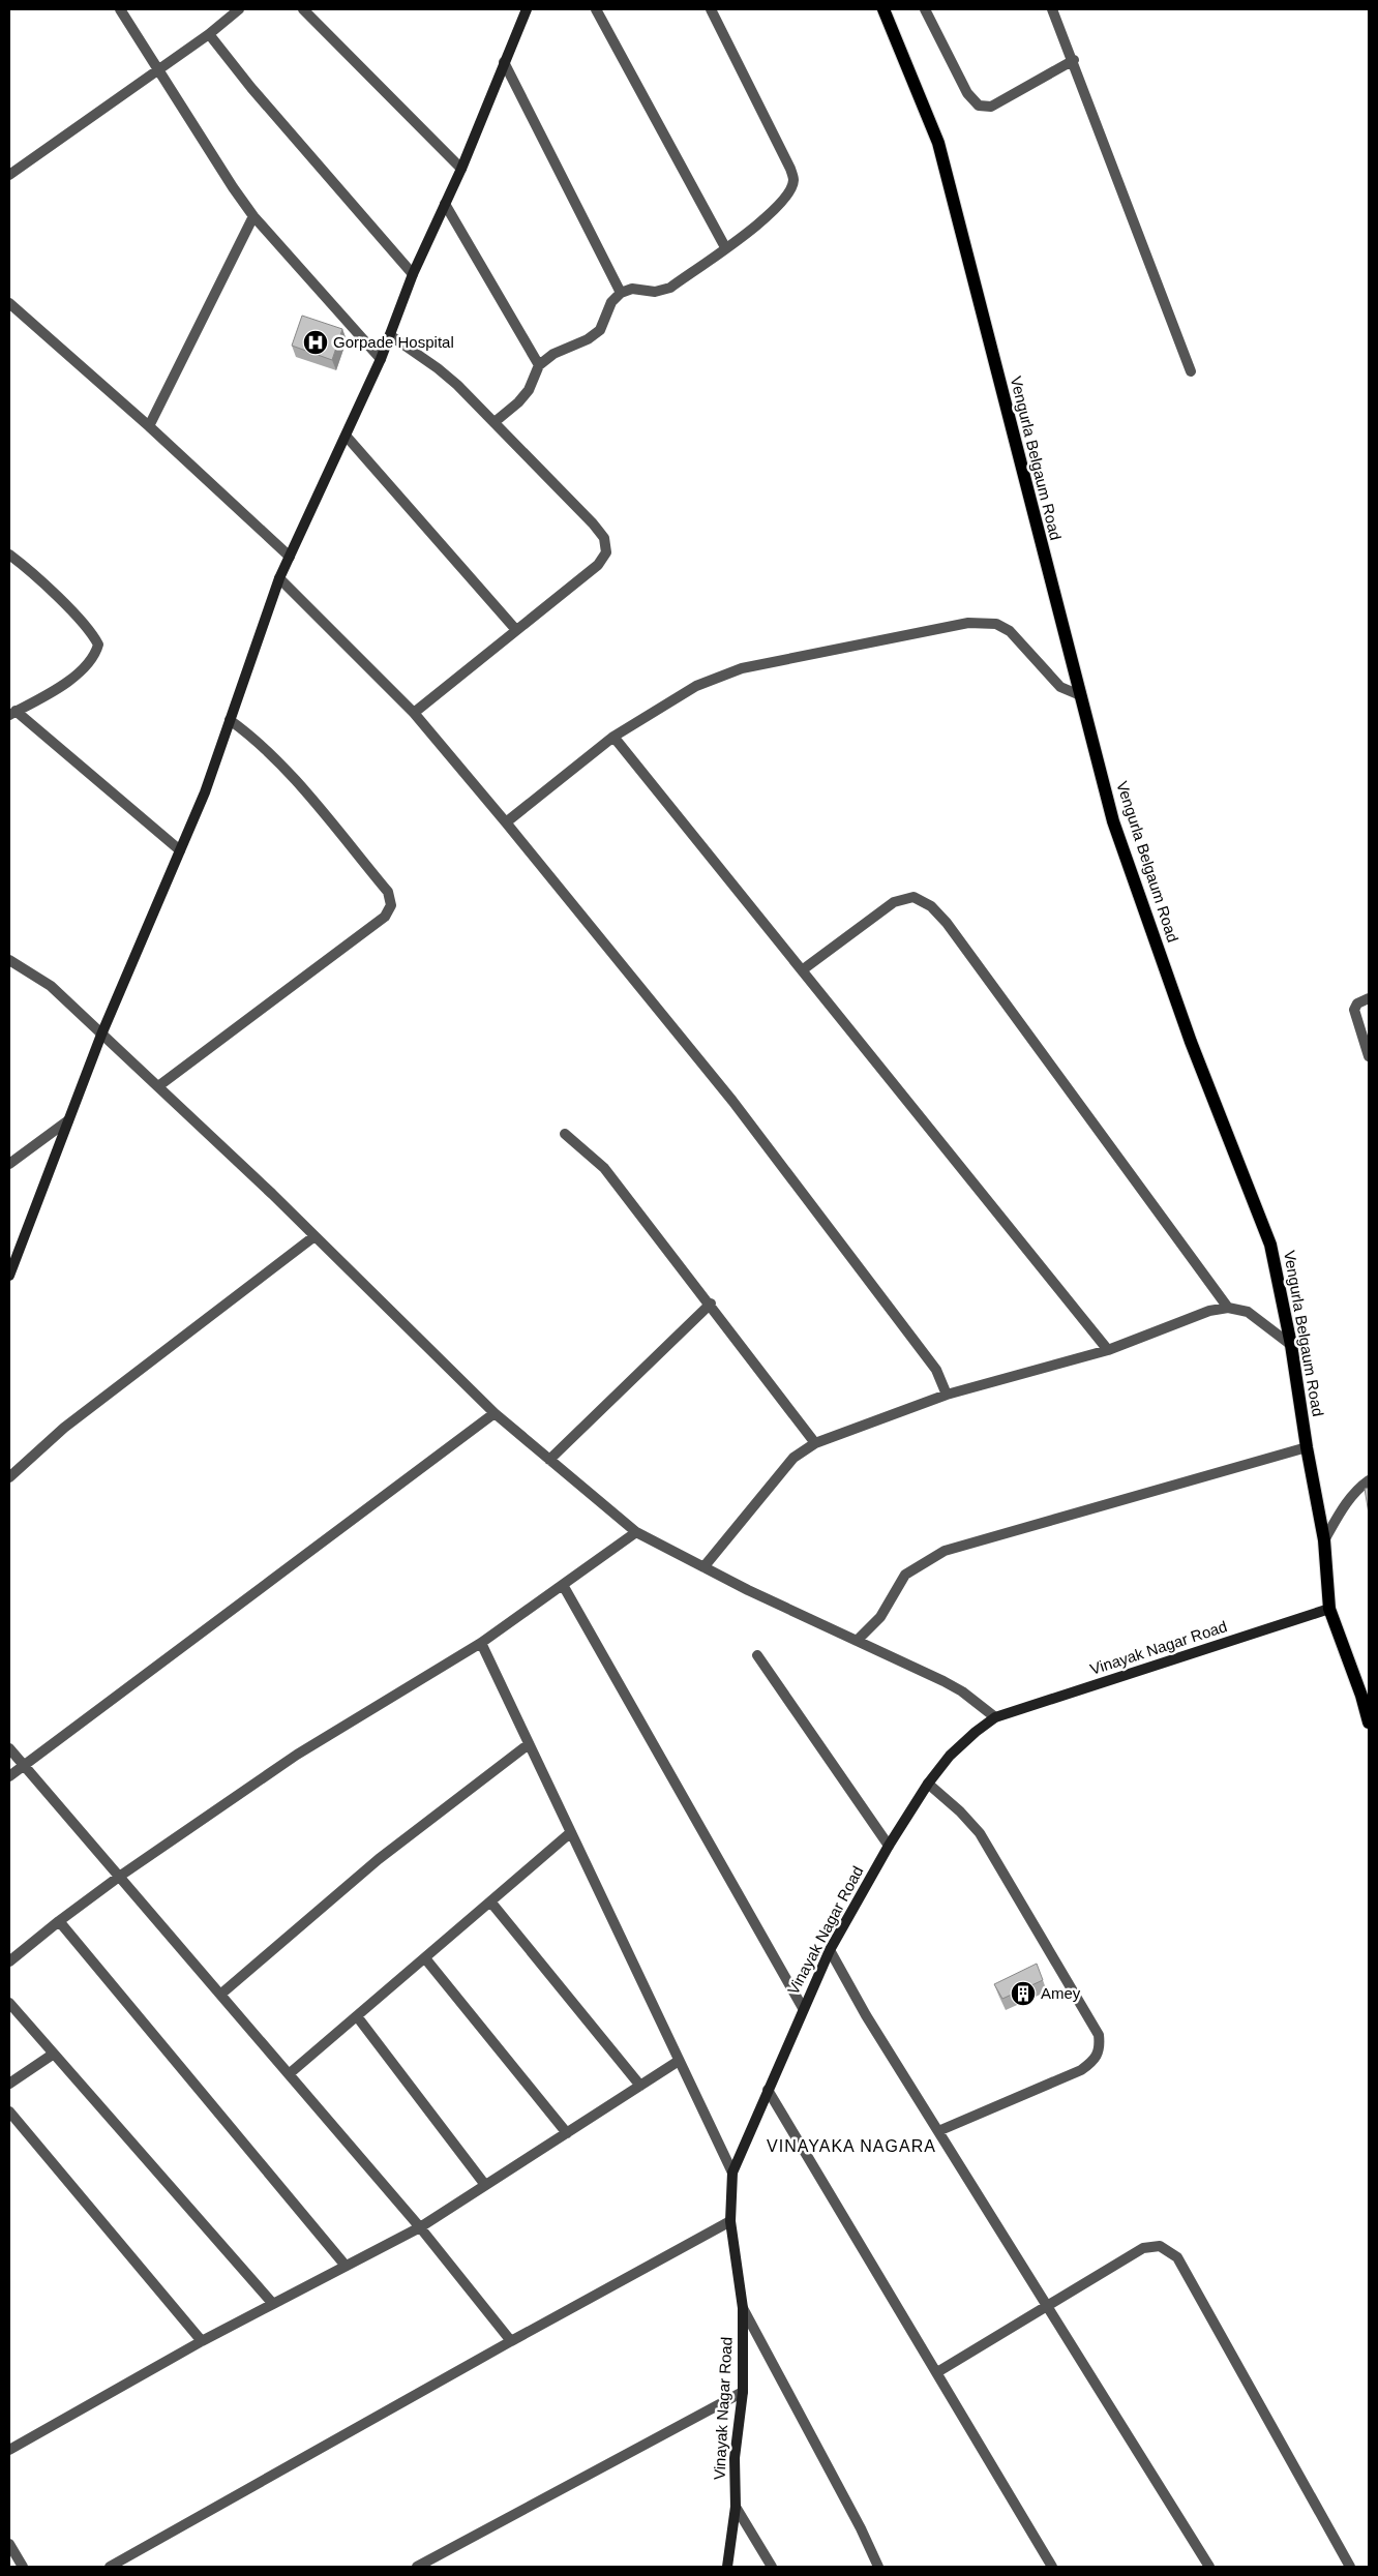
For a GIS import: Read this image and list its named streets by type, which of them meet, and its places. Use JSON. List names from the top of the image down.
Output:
{
  "streets": {
    "main road": ["Vengurla Belgaum Road", "Vinayak Nagar Road"]
  },
  "crossings": [
    ["Vengurla Belgaum Road", "Vinayak Nagar Road"]
  ],
  "districts": ["VINAYAKA NAGARA"],
  "places": {
    "hospital": ["Gorpade Hospital"],
    "building": ["Amey"]
  }
}
